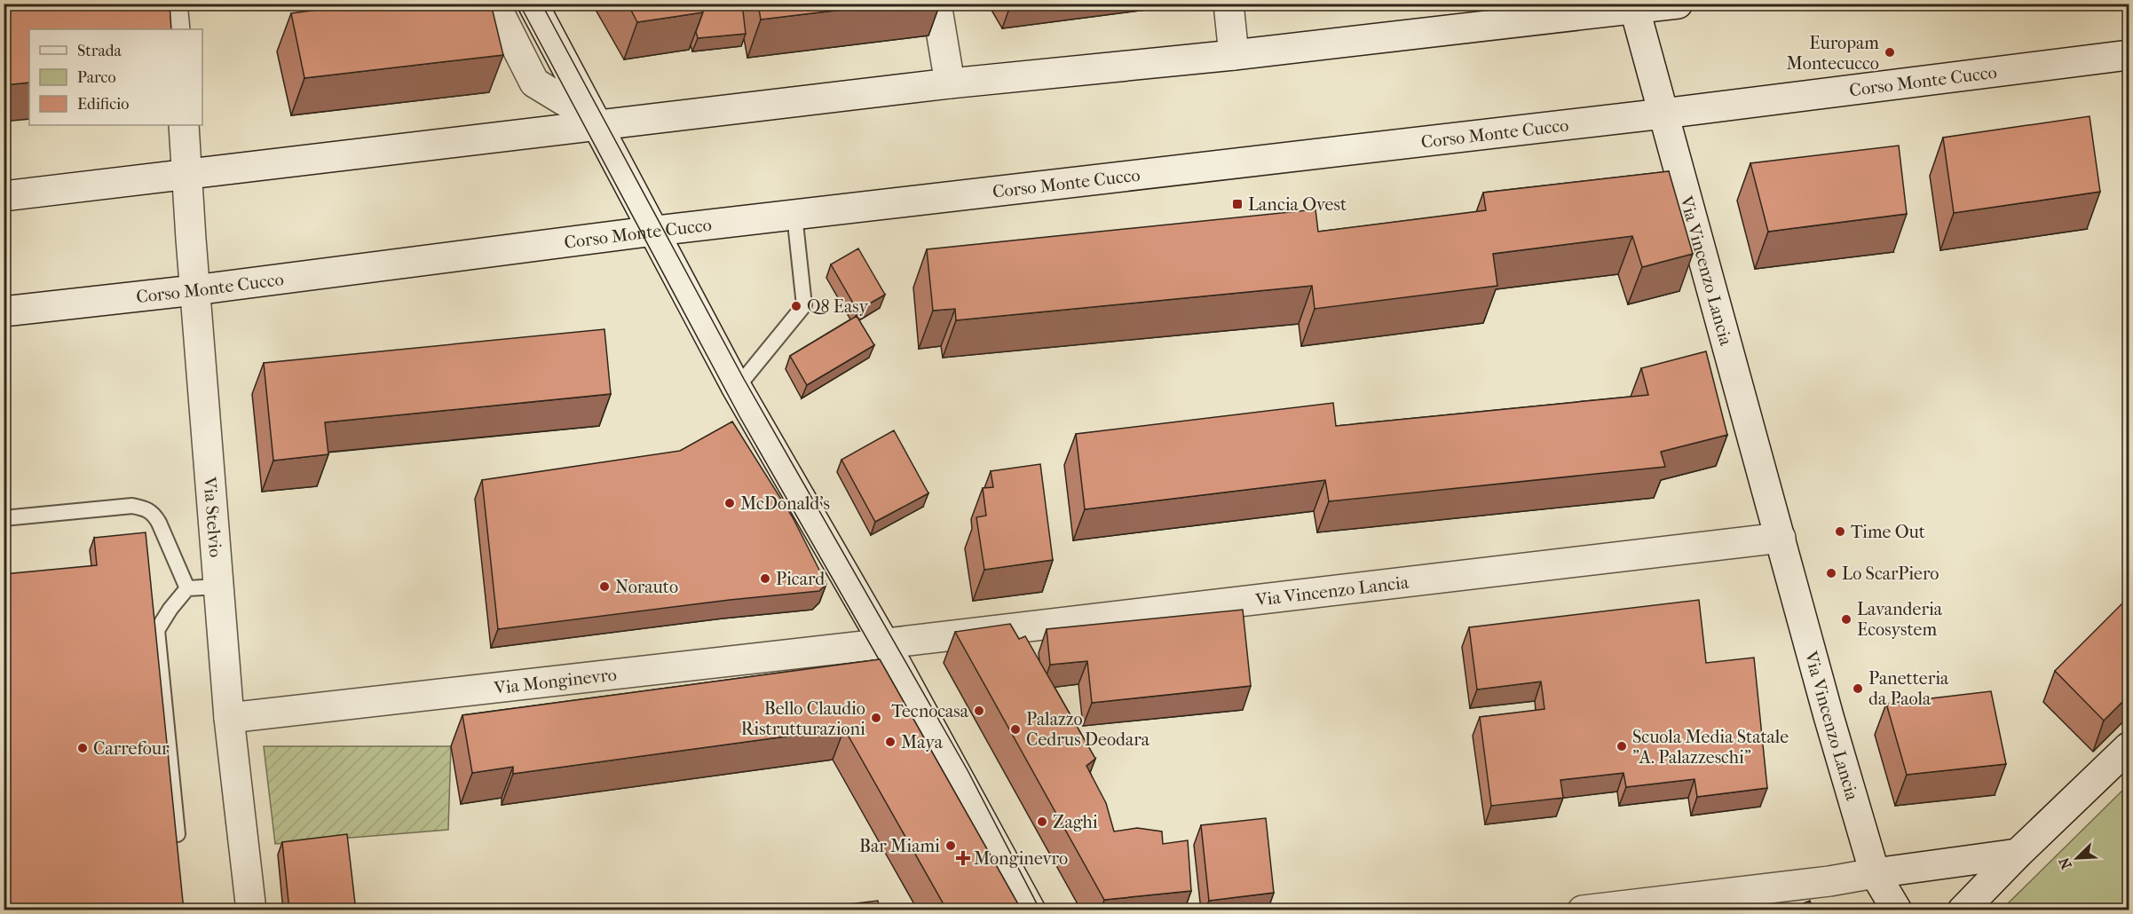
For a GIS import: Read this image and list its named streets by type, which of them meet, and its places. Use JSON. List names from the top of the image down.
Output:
{
  "streets": {
    "street": [
      "Corso Monte Cucco",
      "Via Vincenzo Lancia",
      "Via Stelvio",
      "Via Monginevro"
    ]
  },
  "crossings": [
    ["Corso Monte Cucco", "Via Vincenzo Lancia"],
    ["Corso Monte Cucco", "Via Stelvio"],
    ["Via Vincenzo Lancia", "Via Monginevro"],
    ["Via Stelvio", "Via Monginevro"]
  ],
  "places": {
    "other": [
      "Europam Montecucco",
      "Q8 Easy",
      "McDonald's",
      "Time Out",
      "Lo ScarPiero",
      "Picard",
      "Norauto",
      "Lavanderia Ecosystem",
      "Panetteria da Paola",
      "Tecnocasa",
      "Bello Claudio Ristrutturazioni",
      "Palazzo Cedrus Deodara",
      "Maya",
      "Scuola Media Statale \"A. Palazzeschi\"",
      "Carrefour",
      "Zaghi",
      "Bar Miami"
    ],
    "transit": ["Lancia Ovest"],
    "health": ["Monginevro"]
  },
  "legend": ["Strada", "Parco", "Edificio"],
  "north": "bottom left"
}
